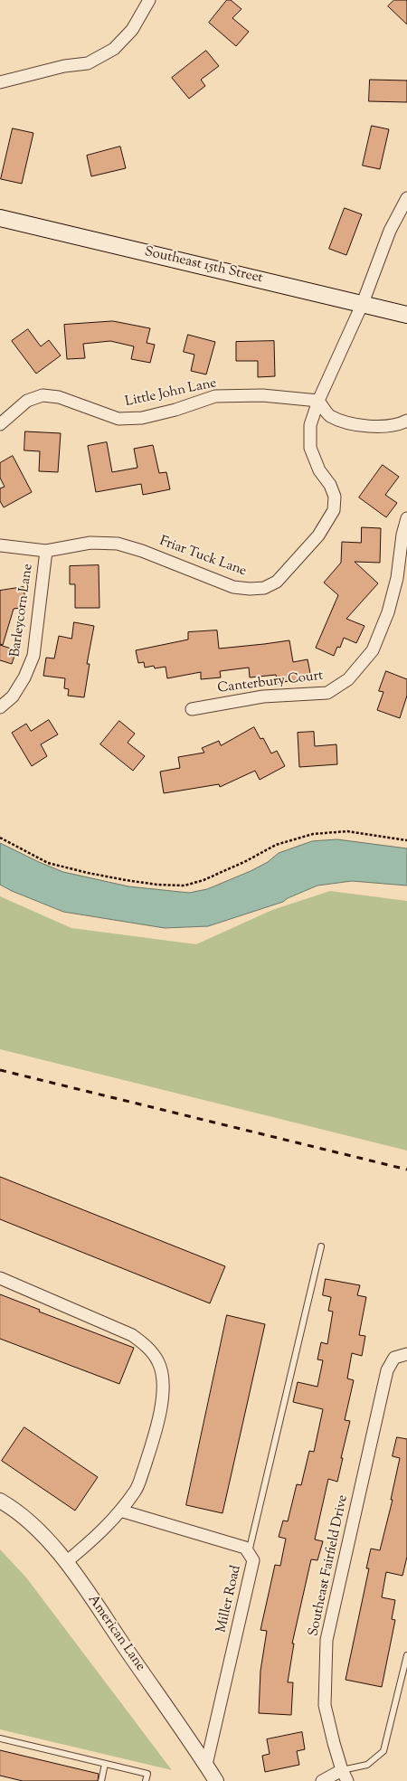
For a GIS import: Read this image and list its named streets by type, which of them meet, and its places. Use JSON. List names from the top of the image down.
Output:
{
  "streets": {
    "main road": ["Southeast 15th Street"],
    "street": [
      "Little John Lane",
      "Friar Tuck Lane",
      "Barleycorn Lane",
      "Canterbury Court",
      "Southeast Fairfield Drive",
      "Miller Road",
      "American Lane"
    ]
  },
  "crossings": [
    ["Southeast 15th Street", "Friar Tuck Lane"],
    ["Little John Lane", "Friar Tuck Lane"],
    ["Friar Tuck Lane", "Barleycorn Lane"],
    ["Miller Road", "American Lane"]
  ]
}
